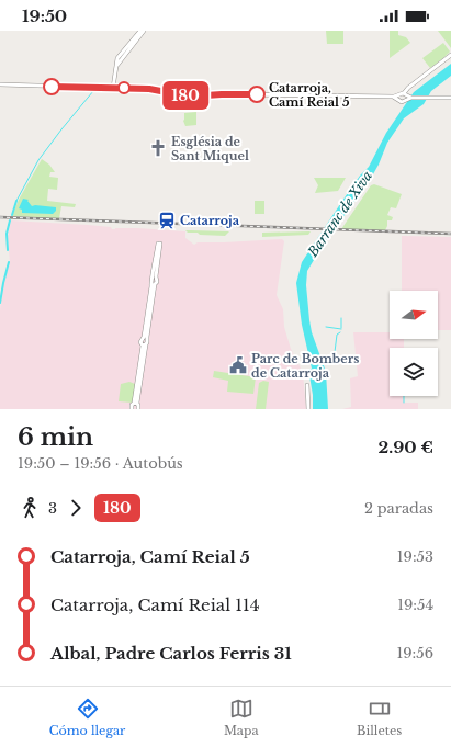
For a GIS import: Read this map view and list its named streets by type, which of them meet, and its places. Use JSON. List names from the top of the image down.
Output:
{
  "water": ["Barranc de Xiva"],
  "places": {
    "other": ["Catarroja, Camí Reial 5"],
    "church": ["Església de Sant Miquel"],
    "station": ["Catarroja"],
    "public building": ["Parc de Bombers de Catarroja"]
  },
  "lines": ["bus line 180"],
  "north": "right",
  "page": {
    "status": "19:50",
    "on_map": "180",
    "heading": ["6 min", "19:50 – 19:56 · Autobús", "2.90 €"],
    "legs": ["3", "180", "2 paradas"],
    "list": [
      {
        "name": "Catarroja, Camí Reial 5",
        "value": "19:53"
      },
      {
        "name": "Catarroja, Camí Reial 114",
        "value": "19:54"
      },
      {
        "name": "Albal, Padre Carlos Ferris 31",
        "value": "19:56"
      }
    ],
    "tabs": ["Cómo llegar", "Mapa", "Billetes"]
  }
}
